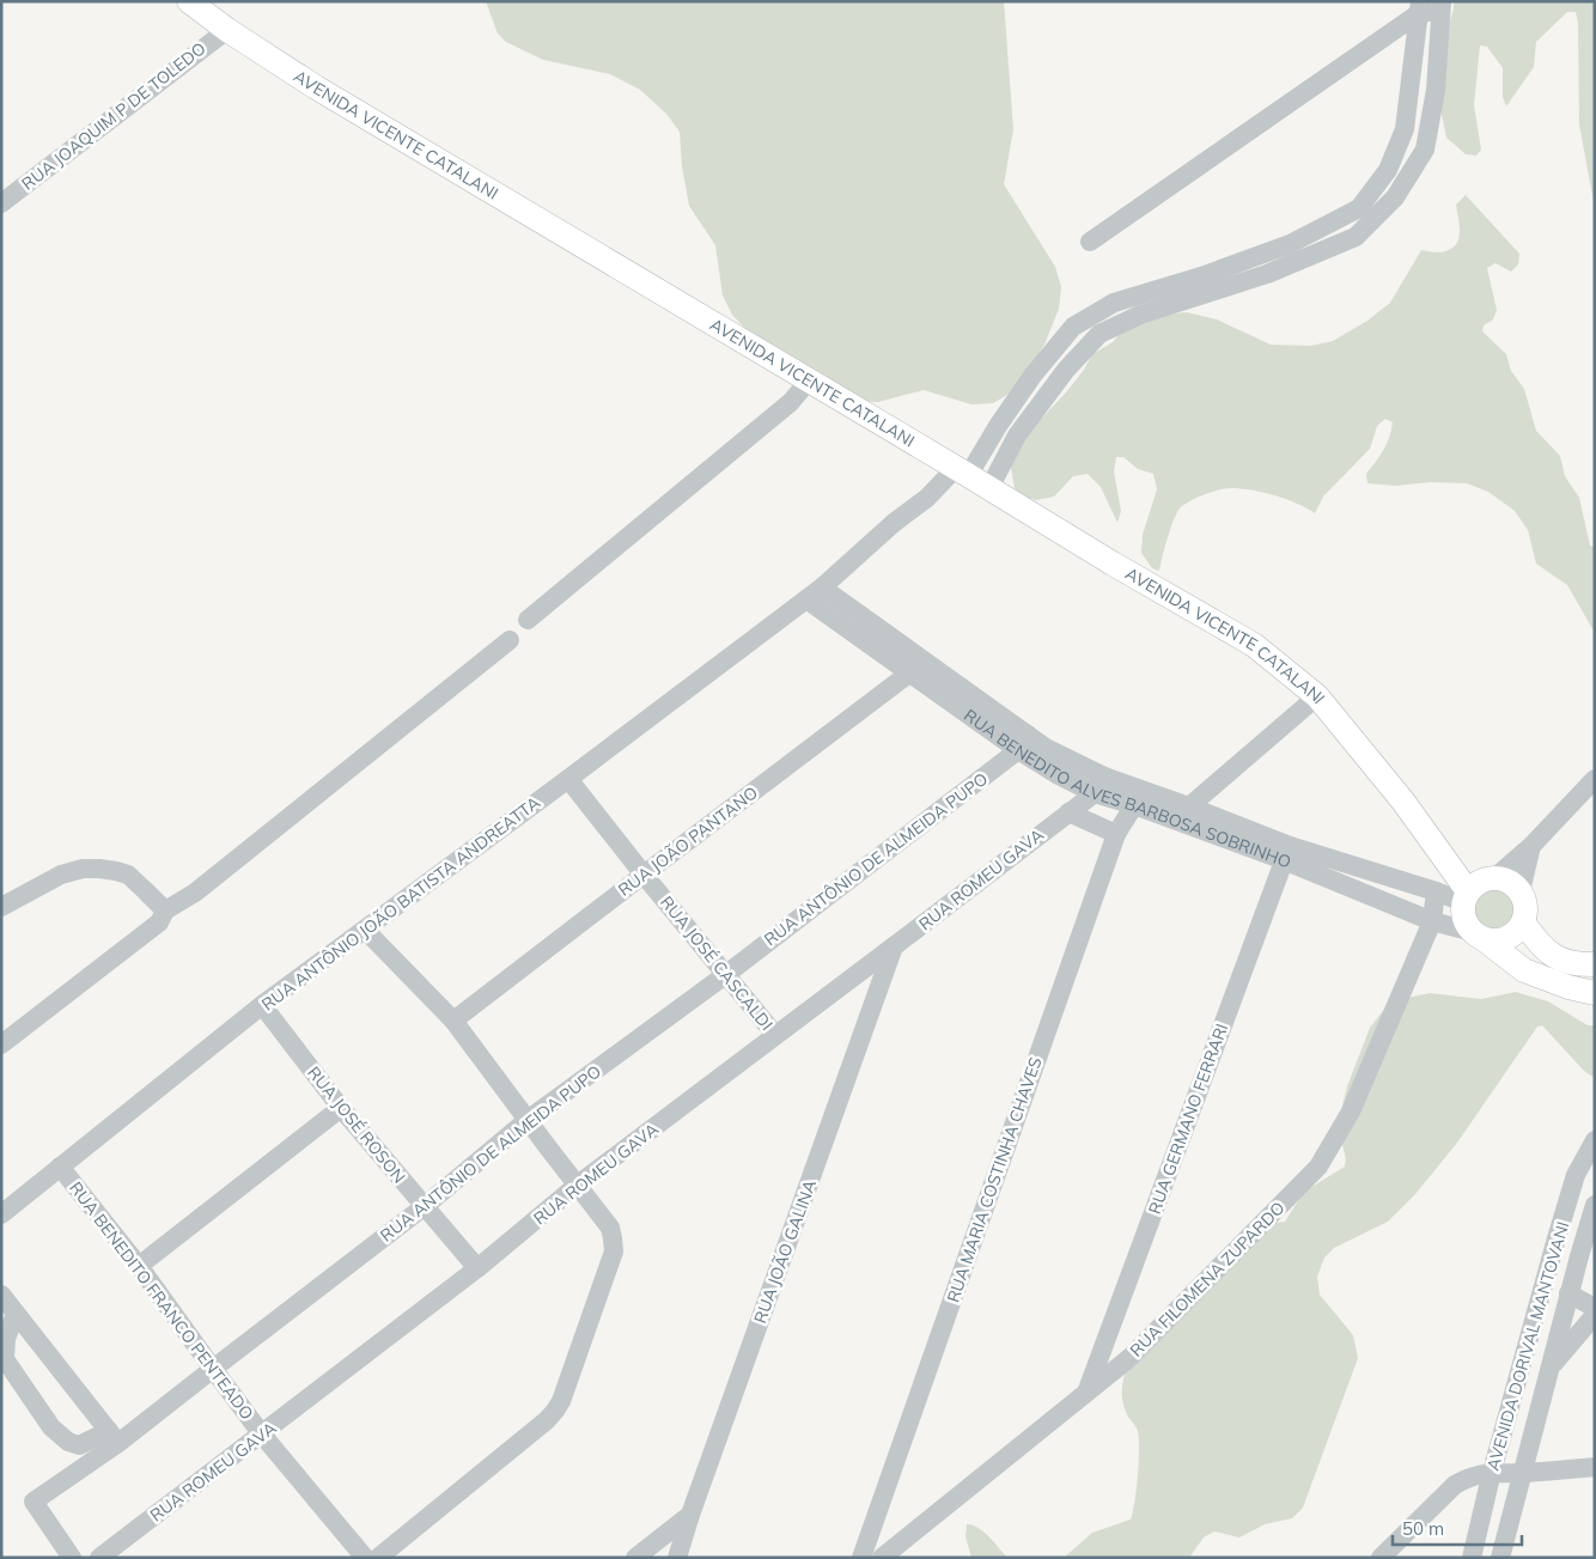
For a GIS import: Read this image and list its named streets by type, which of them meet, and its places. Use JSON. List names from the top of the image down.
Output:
{
  "streets": {
    "main road": ["AVENIDA VICENTE CATALANI", "RUA BENEDITO ALVES BARBOSA SOBRINHO"],
    "street": [
      "RUA JOAQUIM P DE TOLEDO",
      "RUA JOÃO PANTANO",
      "RUA ANTÔNIO DE ALMEIDA PUPO",
      "RUA ROMEU GAVA",
      "RUA ANTÔNIO JOÃO BATISTA ANDREATTA",
      "RUA JOSÉ CASCALDI",
      "RUA GERMANO FERRARI",
      "RUA JOSÉ ROSON",
      "RUA MARIA COSTINHA CHAVES",
      "RUA JOÃO GALINA",
      "RUA FILOMENA ZUPARDO",
      "RUA BENEDITO FRANCO PENTEADO",
      "AVENIDA DORIVAL MANTOVANI"
    ]
  },
  "crossings": [
    ["RUA JOAQUIM P DE TOLEDO", "AVENIDA VICENTE CATALANI"],
    ["AVENIDA VICENTE CATALANI", "RUA BENEDITO ALVES BARBOSA SOBRINHO"],
    ["RUA BENEDITO ALVES BARBOSA SOBRINHO", "RUA JOÃO PANTANO"],
    ["RUA BENEDITO ALVES BARBOSA SOBRINHO", "RUA ANTÔNIO DE ALMEIDA PUPO"],
    ["RUA BENEDITO ALVES BARBOSA SOBRINHO", "RUA ROMEU GAVA"],
    ["RUA BENEDITO ALVES BARBOSA SOBRINHO", "RUA ANTÔNIO JOÃO BATISTA ANDREATTA"],
    ["RUA BENEDITO ALVES BARBOSA SOBRINHO", "RUA GERMANO FERRARI"],
    ["RUA BENEDITO ALVES BARBOSA SOBRINHO", "RUA MARIA COSTINHA CHAVES"],
    ["RUA BENEDITO ALVES BARBOSA SOBRINHO", "RUA FILOMENA ZUPARDO"],
    ["RUA JOÃO PANTANO", "RUA JOSÉ CASCALDI"],
    ["RUA ANTÔNIO DE ALMEIDA PUPO", "RUA JOSÉ CASCALDI"],
    ["RUA ANTÔNIO DE ALMEIDA PUPO", "RUA JOSÉ ROSON"],
    ["RUA ANTÔNIO DE ALMEIDA PUPO", "RUA BENEDITO FRANCO PENTEADO"],
    ["RUA ROMEU GAVA", "RUA JOSÉ CASCALDI"],
    ["RUA ROMEU GAVA", "RUA JOSÉ ROSON"],
    ["RUA ROMEU GAVA", "RUA JOÃO GALINA"],
    ["RUA ROMEU GAVA", "RUA BENEDITO FRANCO PENTEADO"],
    ["RUA ANTÔNIO JOÃO BATISTA ANDREATTA", "RUA JOSÉ CASCALDI"],
    ["RUA ANTÔNIO JOÃO BATISTA ANDREATTA", "RUA JOSÉ ROSON"],
    ["RUA ANTÔNIO JOÃO BATISTA ANDREATTA", "RUA BENEDITO FRANCO PENTEADO"],
    ["RUA GERMANO FERRARI", "RUA FILOMENA ZUPARDO"]
  ],
  "scale_bar": "50 m"
}
